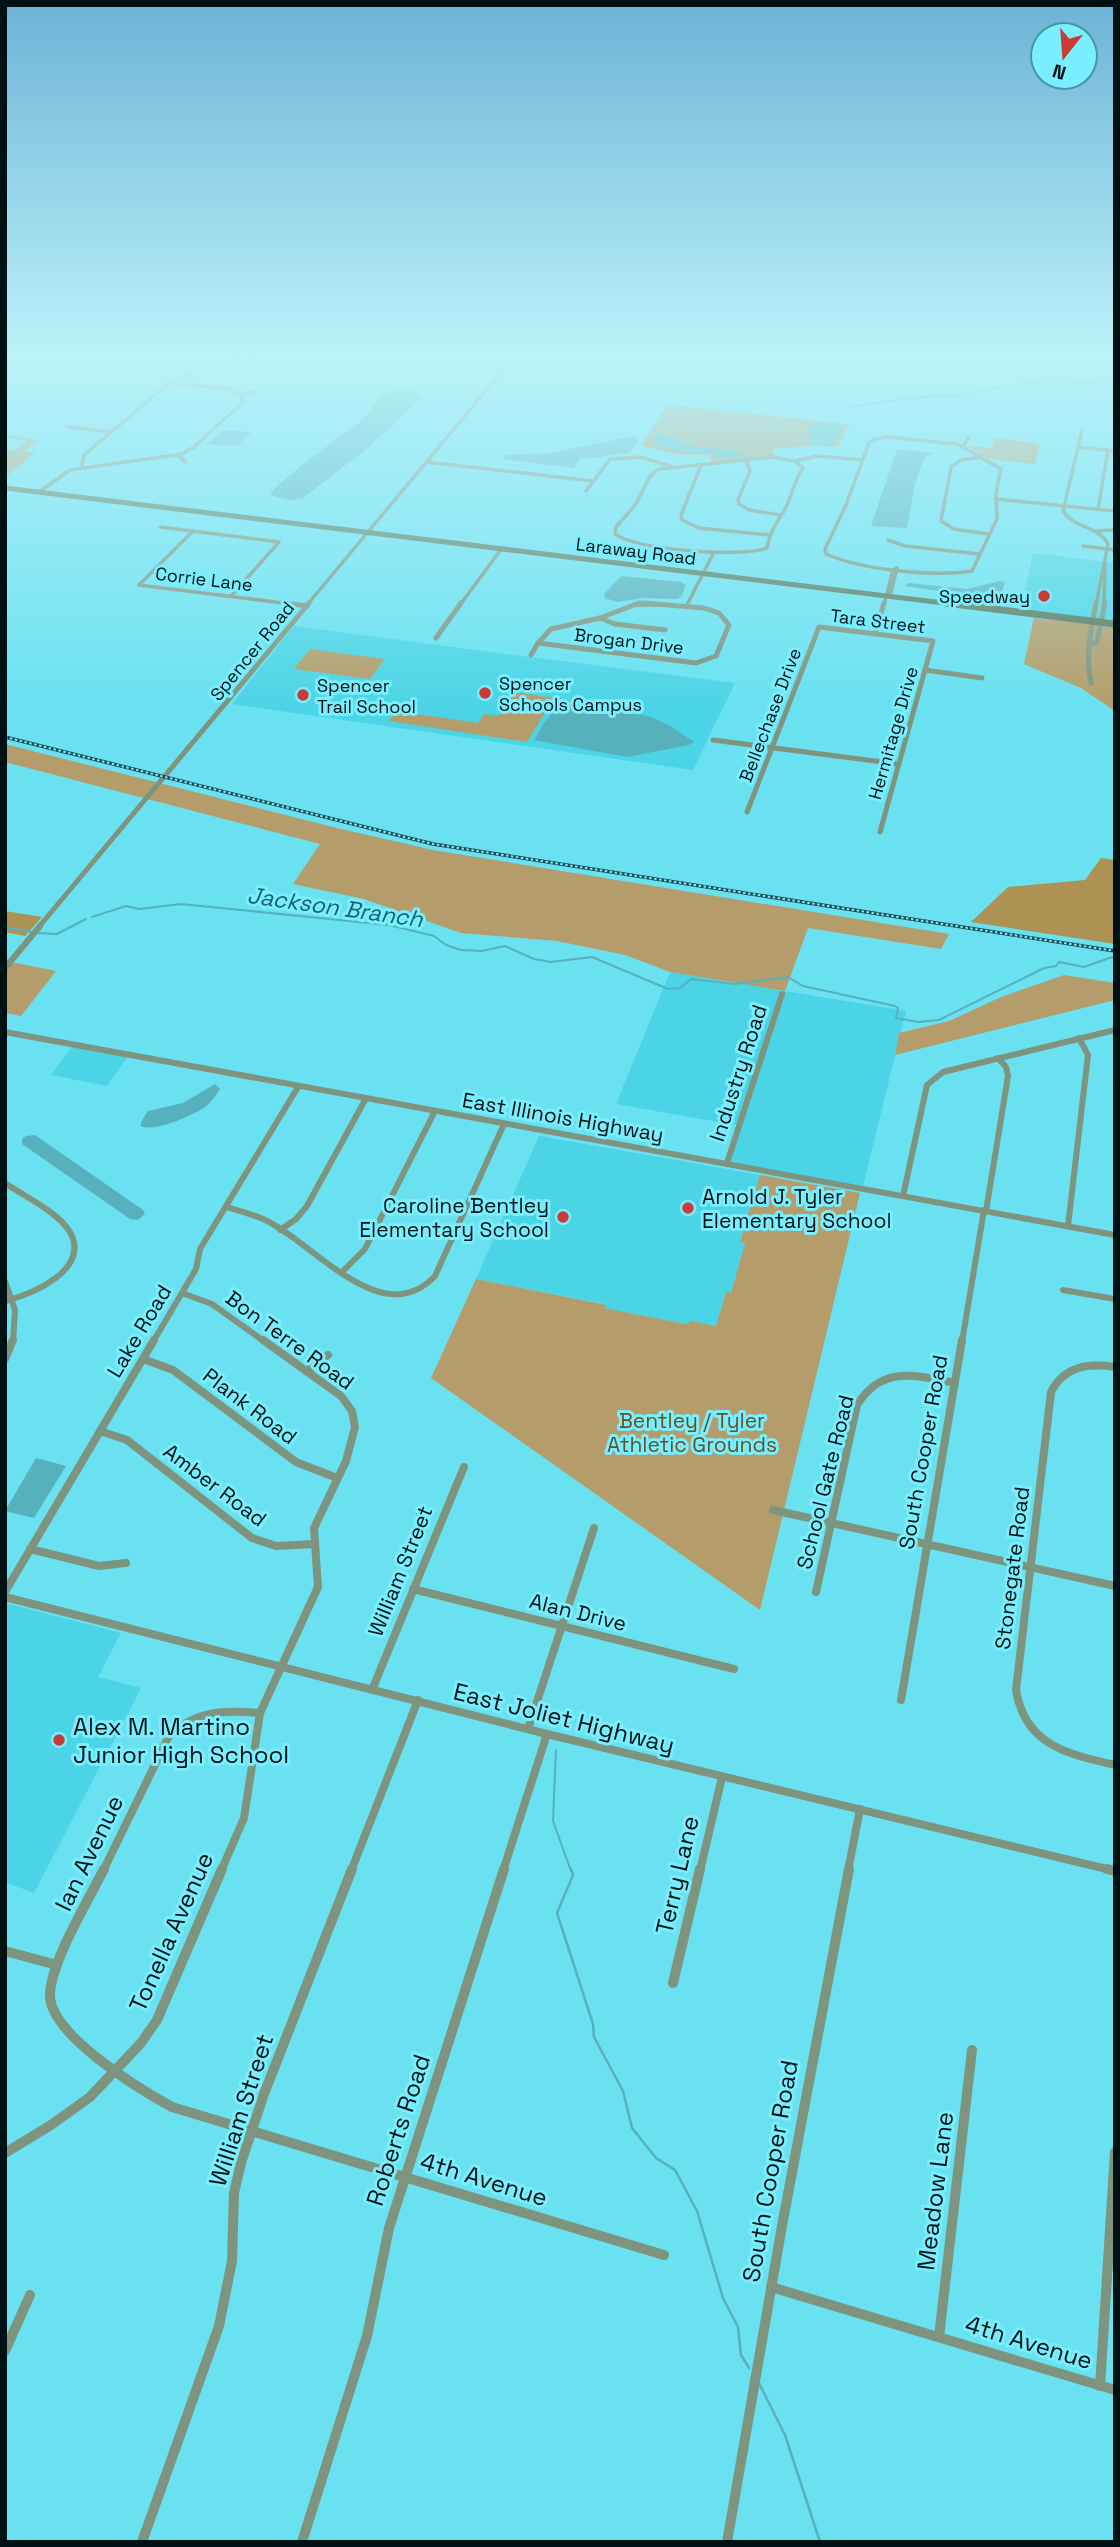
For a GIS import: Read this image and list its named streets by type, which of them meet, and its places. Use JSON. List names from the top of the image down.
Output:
{
  "streets": {
    "main road": ["Laraway Road"],
    "street": [
      "Corrie Lane",
      "Tara Street",
      "Brogan Drive",
      "Spencer Road",
      "Bellechase Drive",
      "Hermitage Drive",
      "Industry Road",
      "East Illinois Highway",
      "Lake Road",
      "Bon Terre Road",
      "Plank Road",
      "South Cooper Road",
      "School Gate Road",
      "Amber Road",
      "Stonegate Road",
      "William Street",
      "Alan Drive",
      "East Joliet Highway",
      "Ian Avenue",
      "Terry Lane",
      "Tonella Avenue",
      "Roberts Road",
      "4th Avenue",
      "Meadow Lane"
    ]
  },
  "crossings": [
    ["Laraway Road", "Spencer Road"],
    ["Corrie Lane", "Spencer Road"],
    ["Tara Street", "Bellechase Drive"],
    ["Tara Street", "Hermitage Drive"],
    ["Industry Road", "East Illinois Highway"],
    ["East Illinois Highway", "Lake Road"],
    ["East Illinois Highway", "South Cooper Road"],
    ["Lake Road", "Bon Terre Road"],
    ["Lake Road", "Plank Road"],
    ["Lake Road", "Amber Road"],
    ["Bon Terre Road", "Plank Road"],
    ["Bon Terre Road", "Amber Road"],
    ["Bon Terre Road", "East Joliet Highway"],
    ["Bon Terre Road", "Tonella Avenue"],
    ["South Cooper Road", "School Gate Road"],
    ["South Cooper Road", "East Joliet Highway"],
    ["South Cooper Road", "4th Avenue"],
    ["William Street", "Alan Drive"],
    ["William Street", "East Joliet Highway"],
    ["William Street", "4th Avenue"],
    ["East Joliet Highway", "Terry Lane"],
    ["East Joliet Highway", "Tonella Avenue"],
    ["East Joliet Highway", "Roberts Road"],
    ["Ian Avenue", "Tonella Avenue"],
    ["Ian Avenue", "4th Avenue"],
    ["Tonella Avenue", "4th Avenue"],
    ["Roberts Road", "4th Avenue"],
    ["4th Avenue", "Meadow Lane"]
  ],
  "water": ["Jackson Branch"],
  "parks": ["Bentley / Tyler Athletic Grounds"],
  "places": [
    "Speedway",
    "Spencer Schools Campus",
    "Spencer Trail School",
    "Arnold J. Tyler Elementary School",
    "Caroline Bentley Elementary School",
    "Alex M. Martino Junior High School"
  ],
  "north": "bottom"
}
